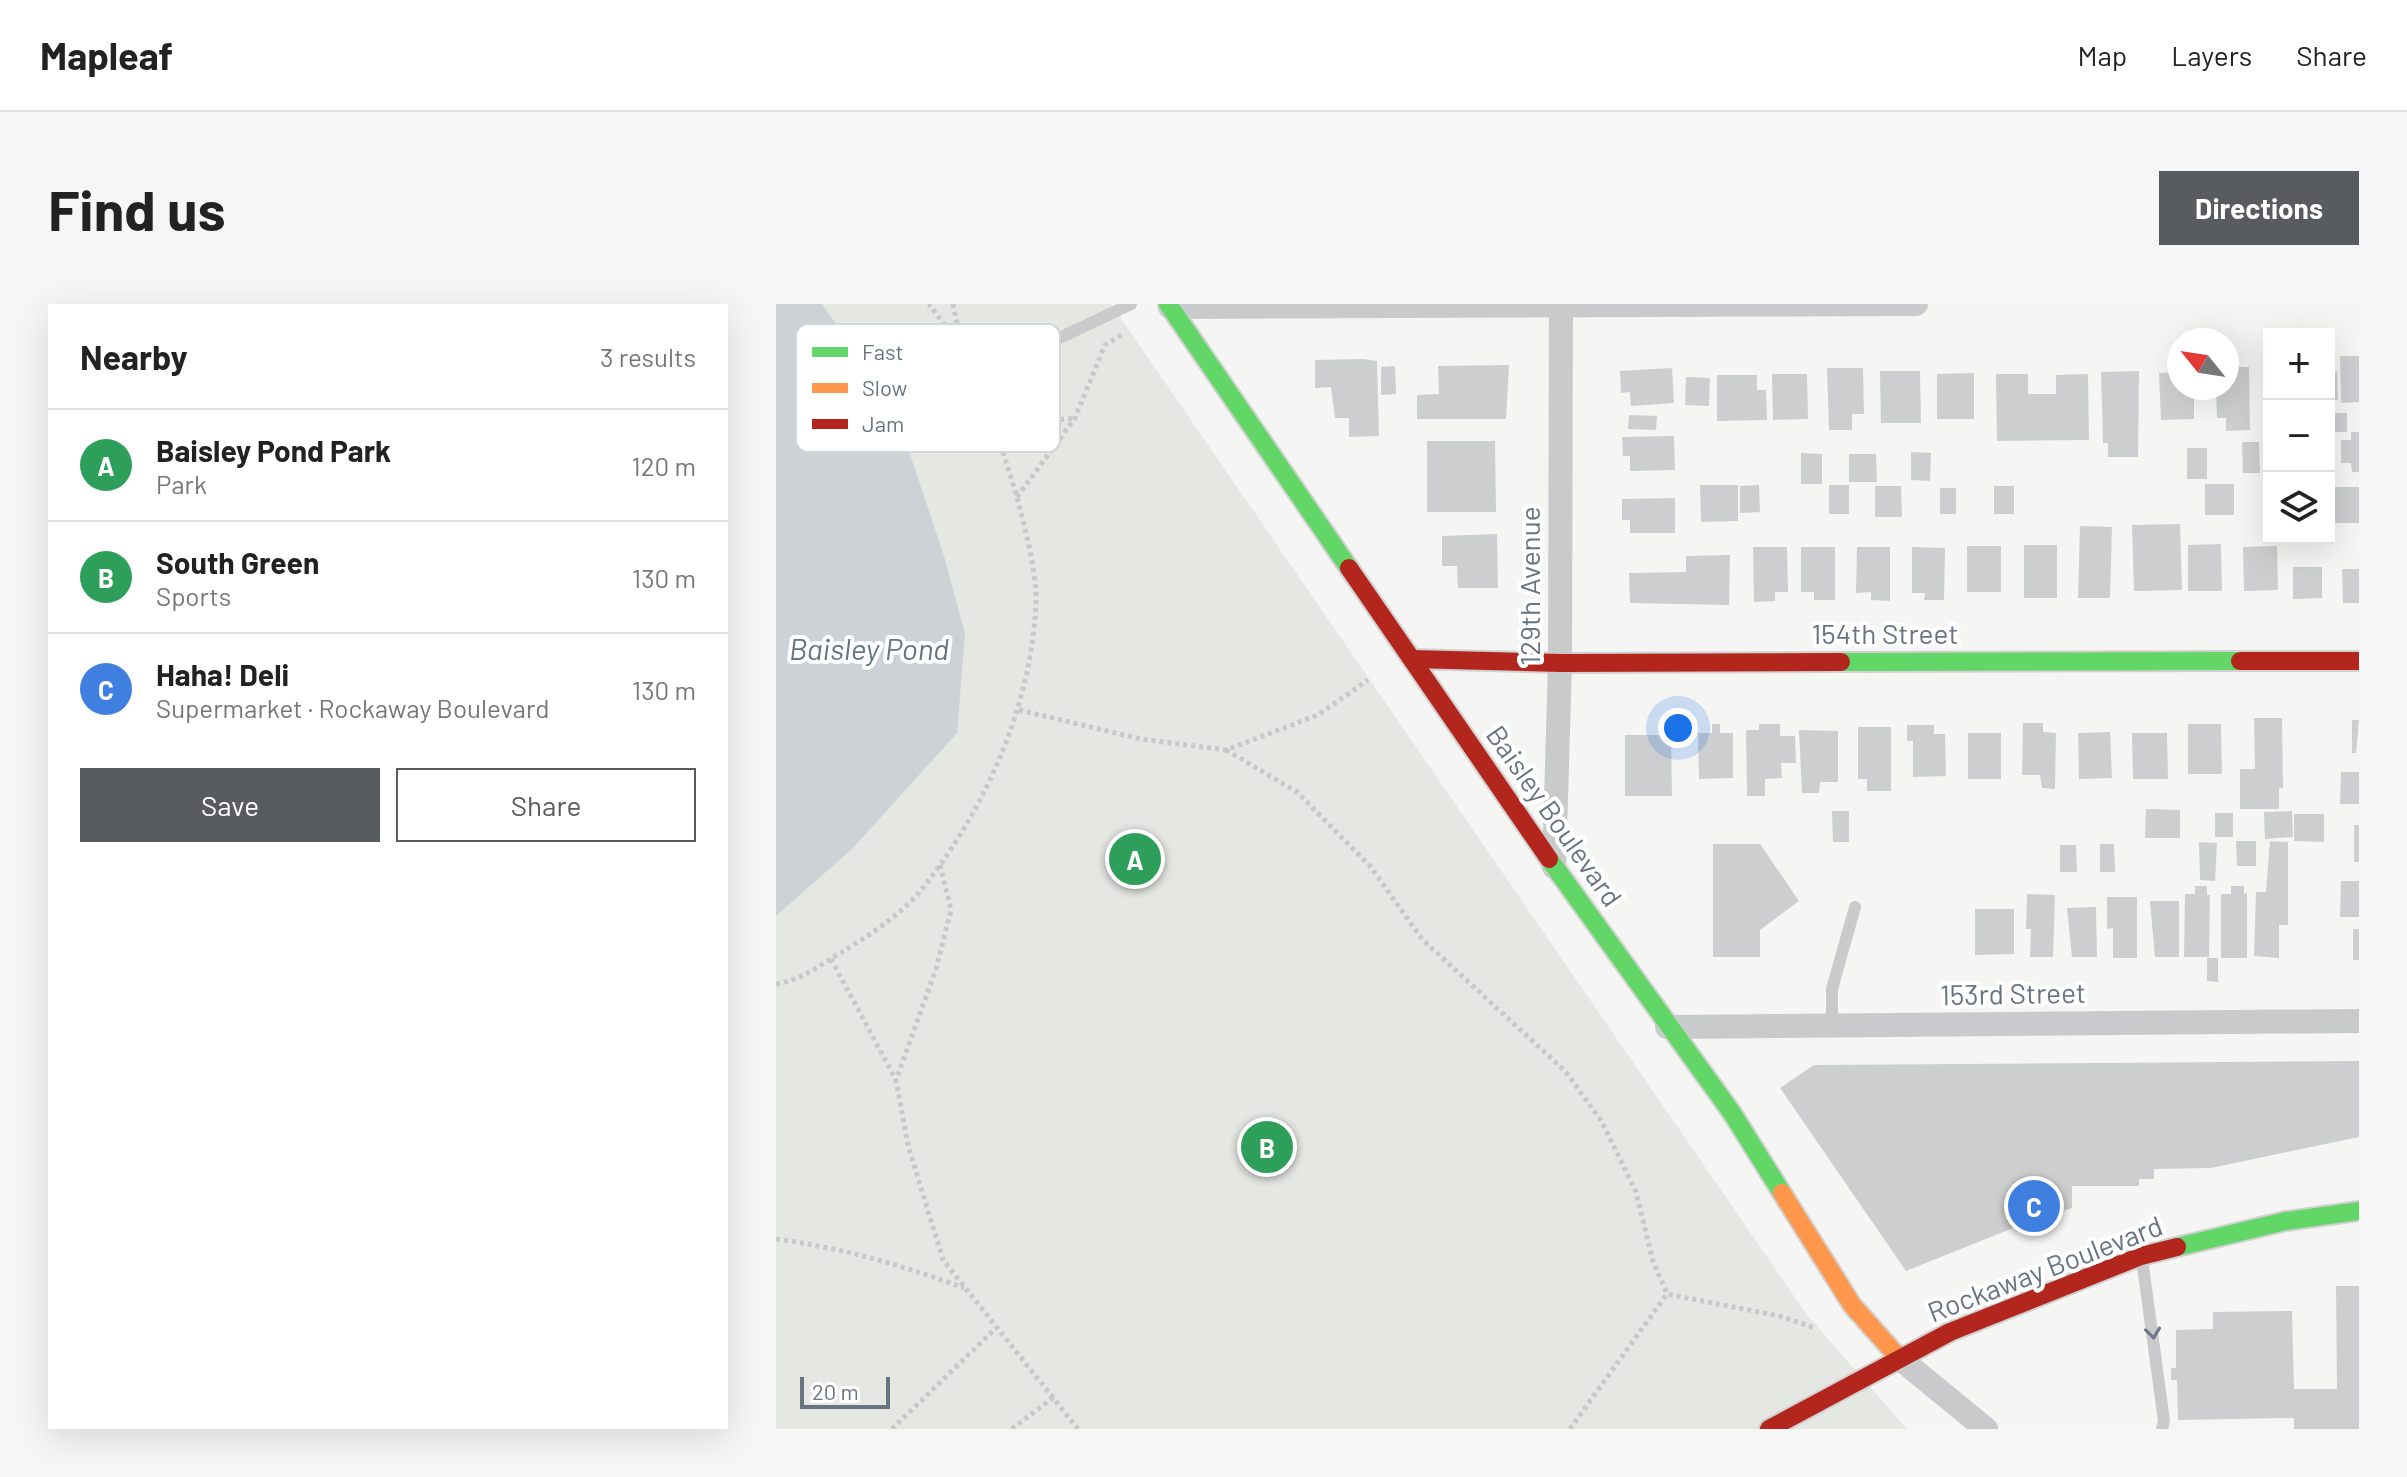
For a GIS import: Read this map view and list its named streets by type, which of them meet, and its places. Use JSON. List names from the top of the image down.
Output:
{
  "streets": {
    "main road": ["154th Street", "Baisley Boulevard", "Rockaway Boulevard"],
    "street": ["129th Avenue", "153rd Street"]
  },
  "crossings": [
    ["129th Avenue", "154th Street"],
    ["129th Avenue", "Baisley Boulevard"],
    ["154th Street", "Baisley Boulevard"],
    ["Baisley Boulevard", "153rd Street"],
    ["Baisley Boulevard", "Rockaway Boulevard"]
  ],
  "water": ["Baisley Pond"],
  "legend": ["Fast", "Slow", "Jam"],
  "scale_bar": "20 m",
  "north": "top left",
  "page": {
    "header": "Mapleaf",
    "nav": ["Map", "Layers", "Share"],
    "buttons": [
      "Directions",
      ["Save", "Share"]
    ],
    "title": "Find us",
    "heading": ["Nearby", "3 results"],
    "map_buttons": ["+", "−"],
    "list": [
      {
        "mark": "A",
        "name": "Baisley Pond Park",
        "note": "Park",
        "value": "120 m"
      },
      {
        "mark": "B",
        "name": "South Green",
        "note": "Sports",
        "value": "130 m"
      },
      {
        "mark": "C",
        "name": "Haha! Deli",
        "note": "Supermarket · Rockaway Boulevard",
        "value": "130 m"
      }
    ],
    "pins": ["A", "B", "C"],
    "scale": "20 m"
  }
}
